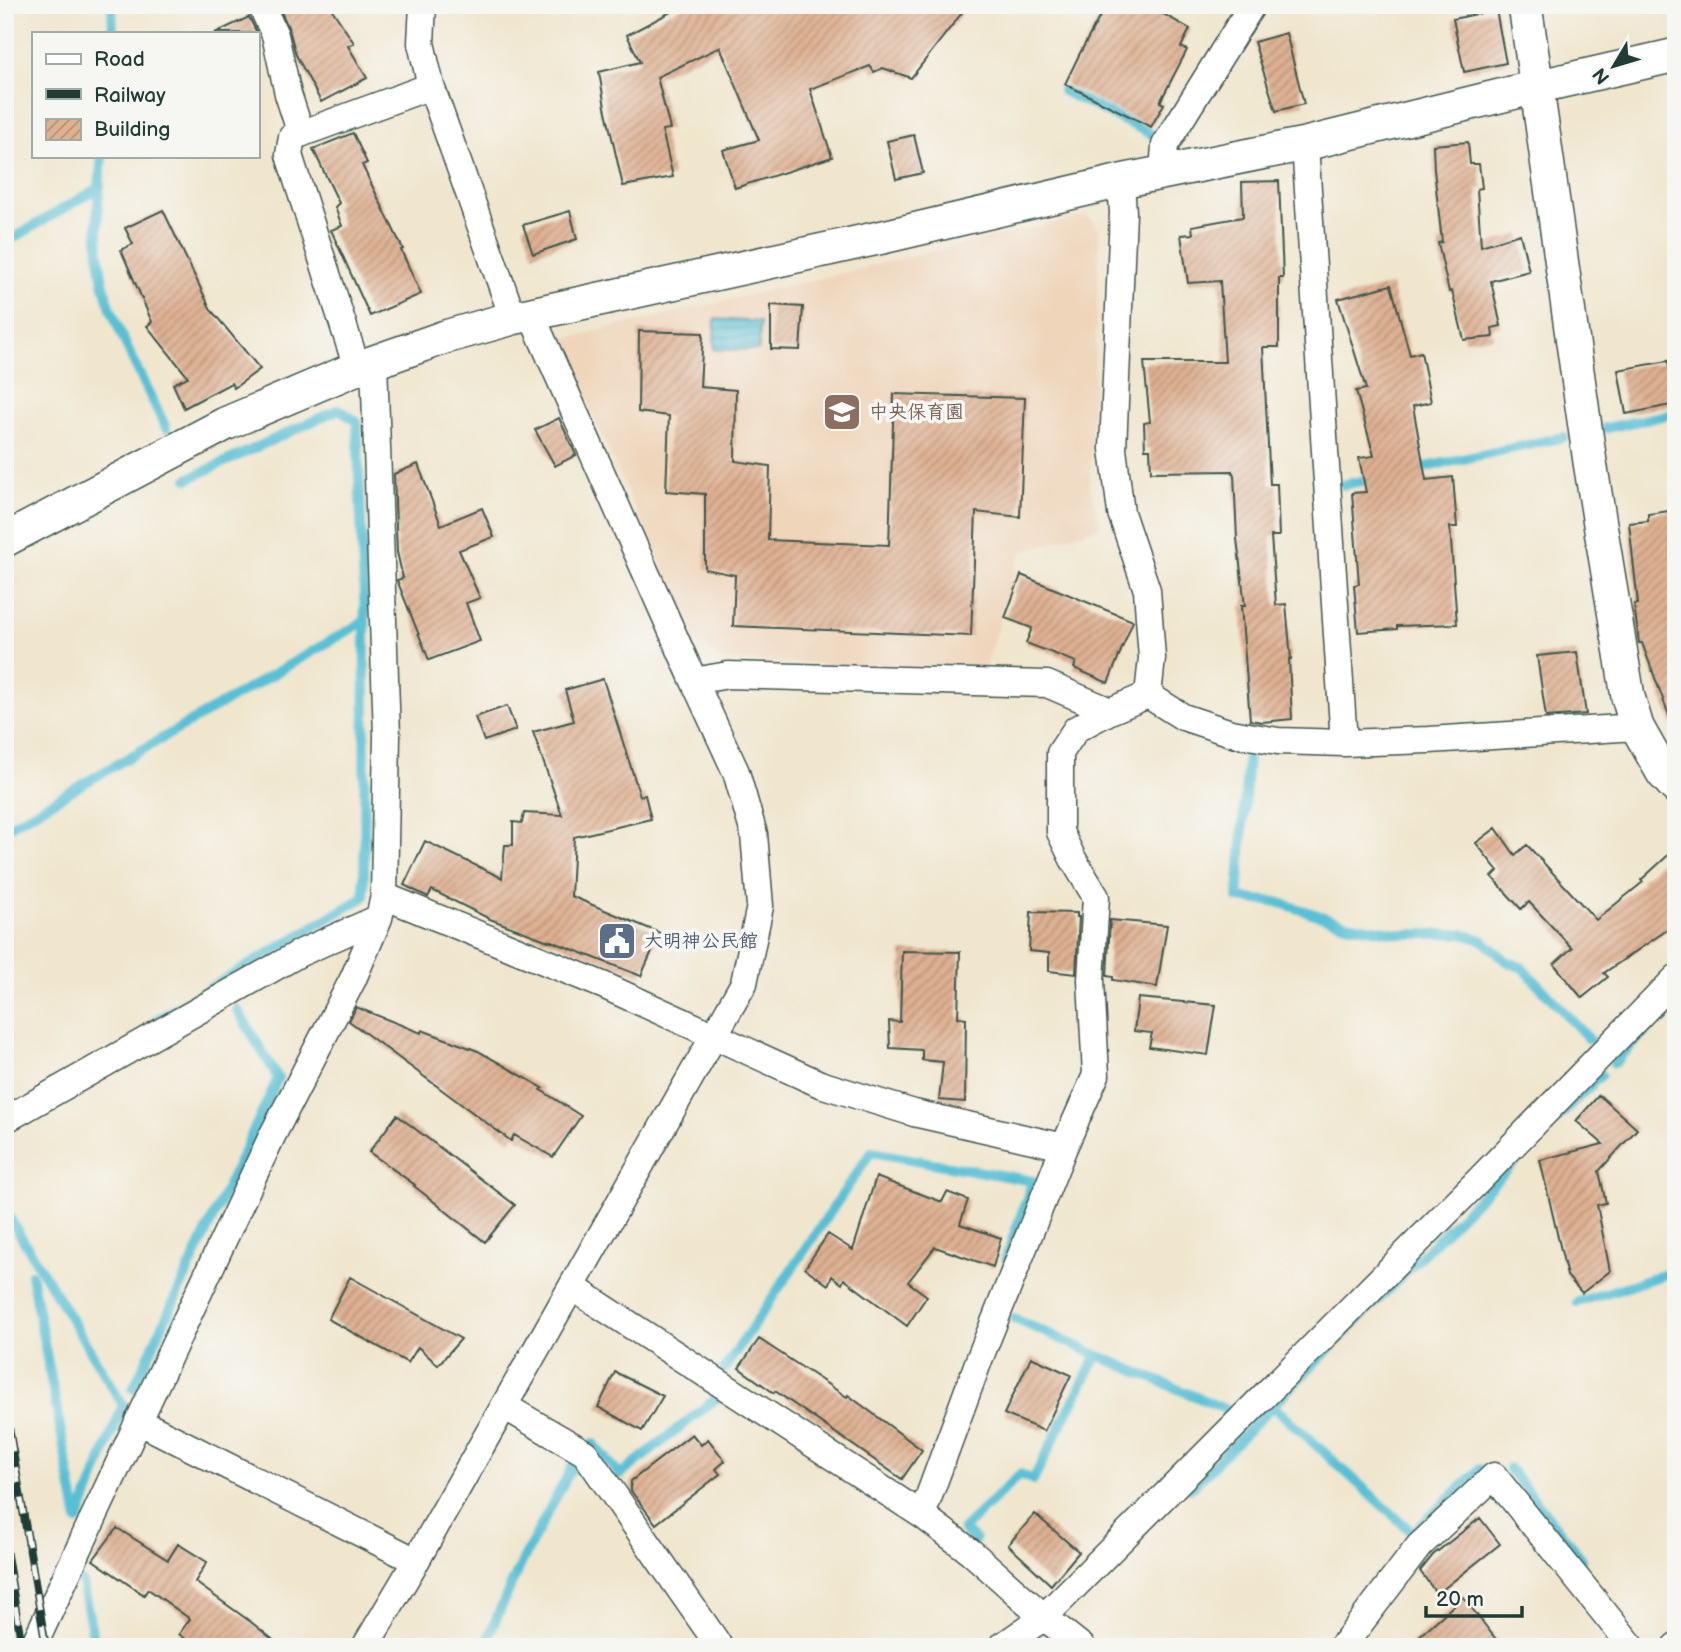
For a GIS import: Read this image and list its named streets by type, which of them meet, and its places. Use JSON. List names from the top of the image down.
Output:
{
  "places": {
    "school or university": ["中央保育園"],
    "public building": ["大明神公民館"]
  },
  "legend": ["Road", "Railway", "Building"],
  "scale_bar": "20 m",
  "north": "bottom left"
}
